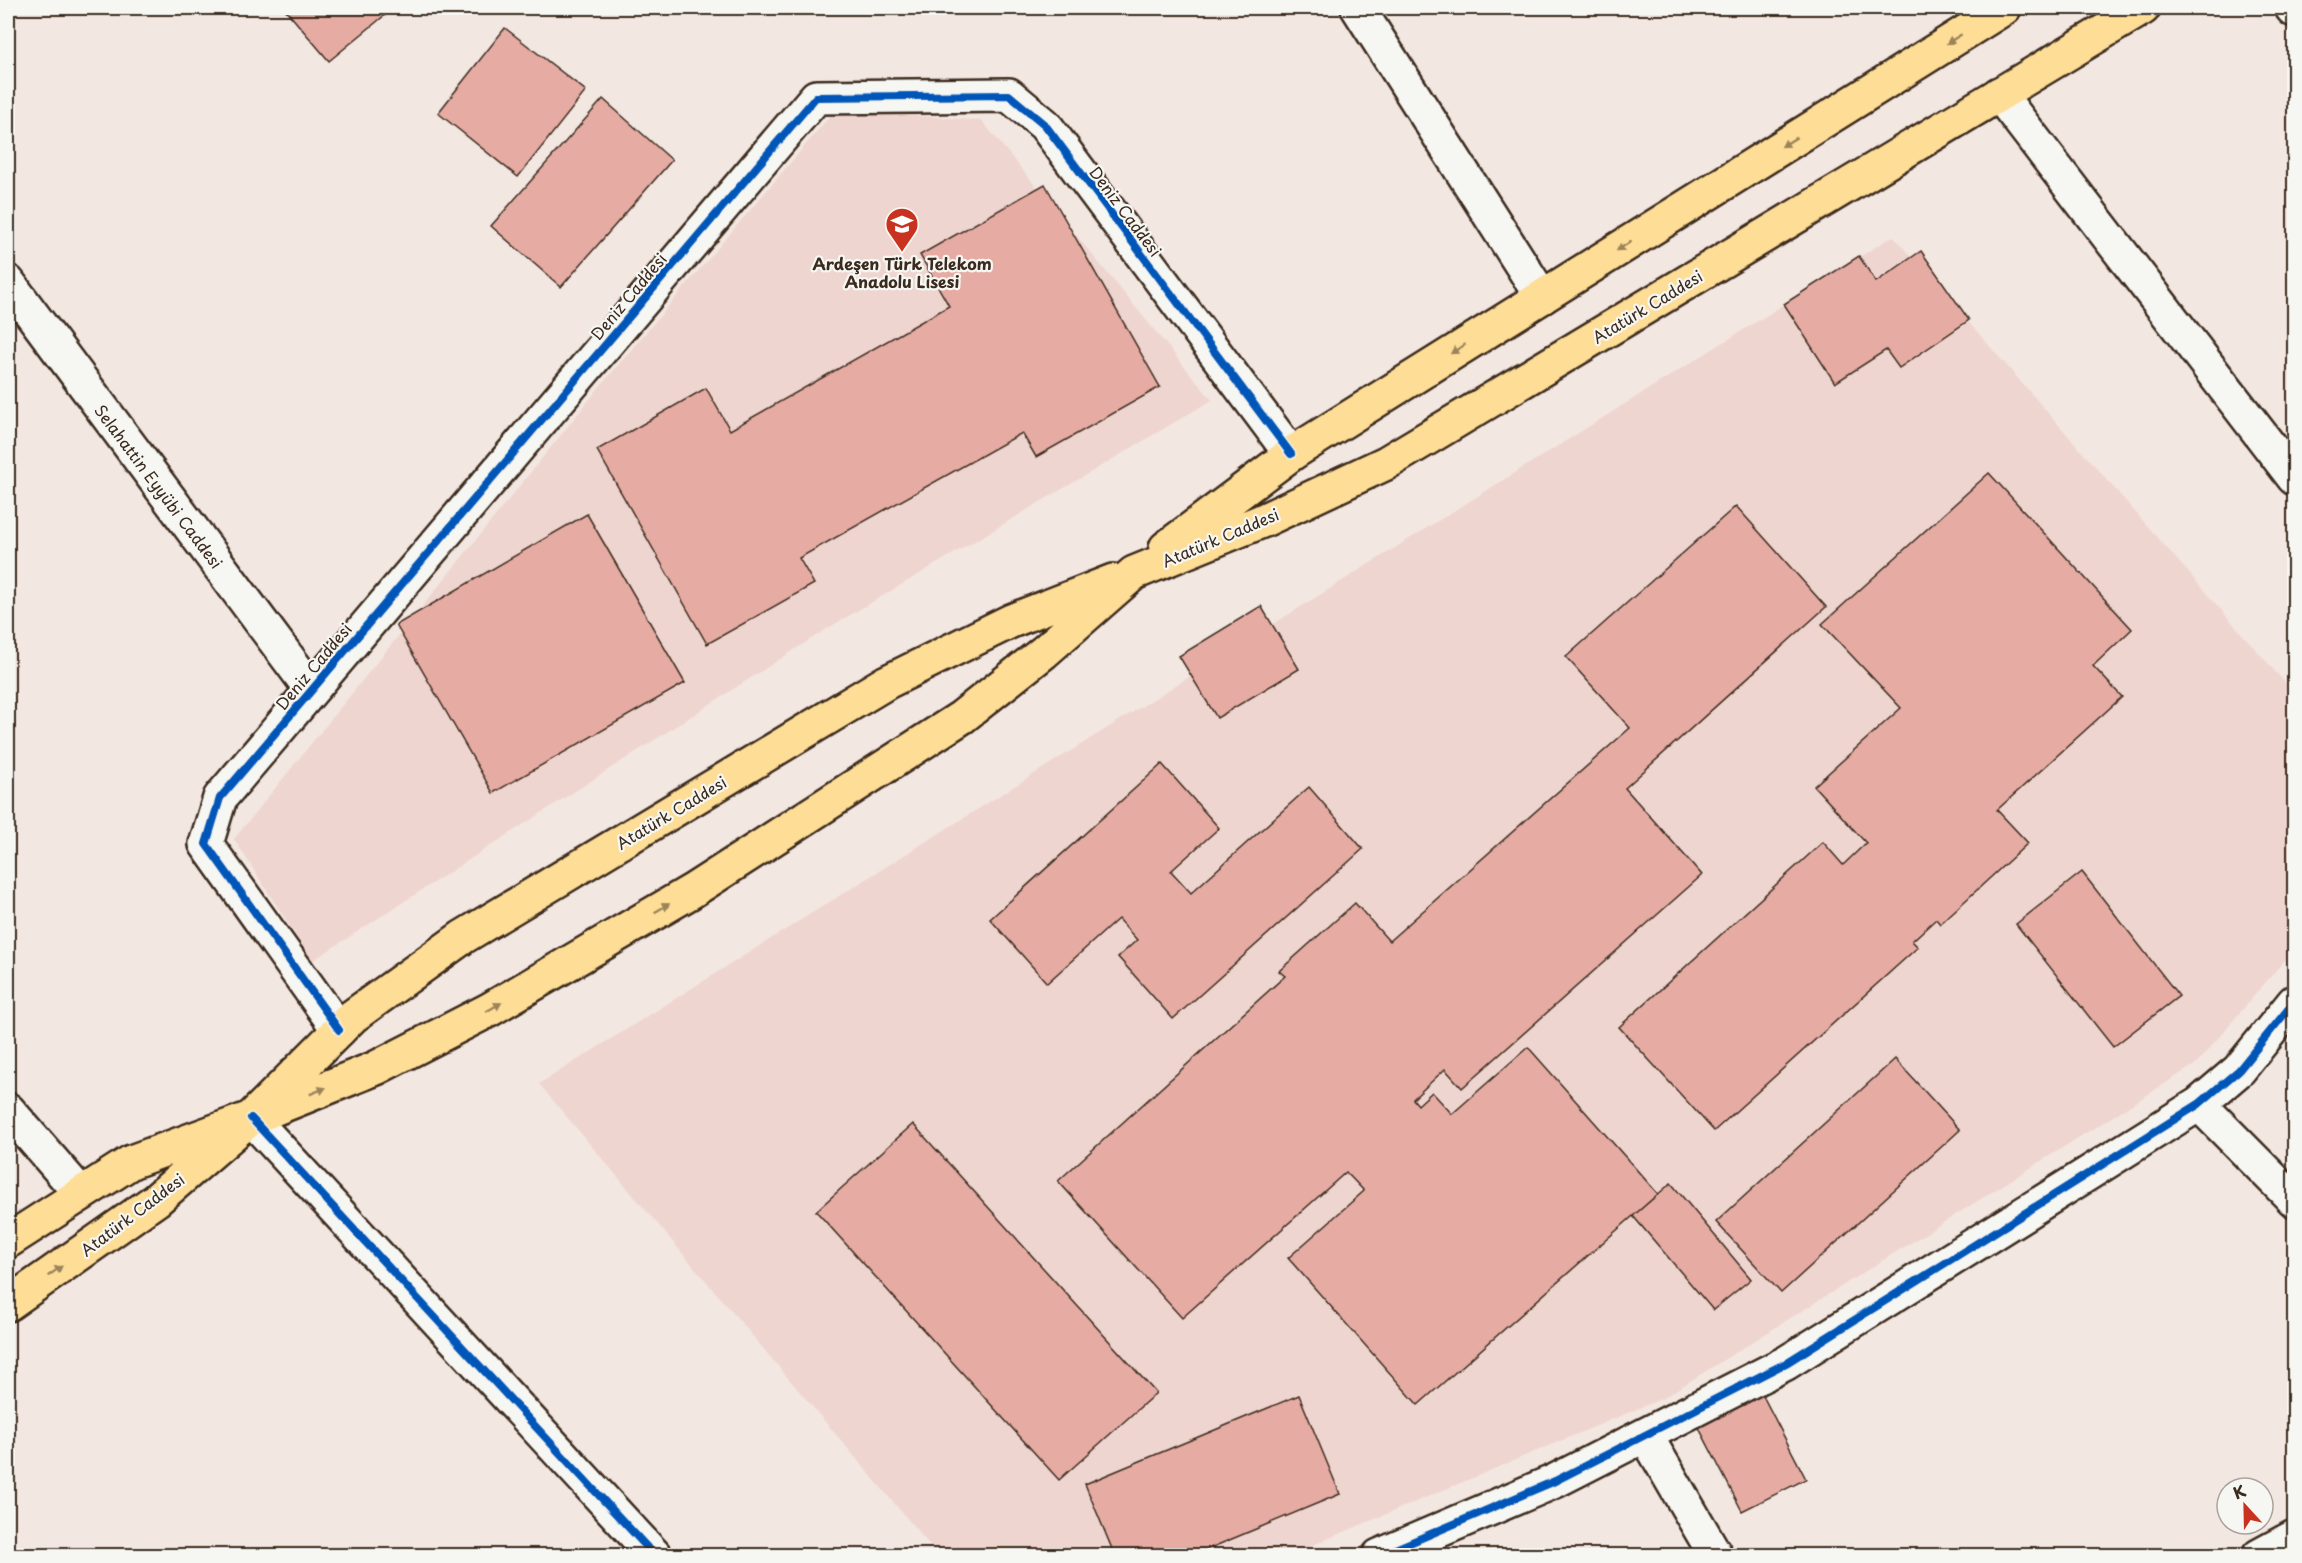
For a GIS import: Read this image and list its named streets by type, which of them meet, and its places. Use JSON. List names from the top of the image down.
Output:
{
  "streets": {
    "main road": ["Atatürk Caddesi"],
    "street": ["Deniz Caddesi", "Selahattin Eyyübi Caddesi"]
  },
  "crossings": [
    ["Deniz Caddesi", "Atatürk Caddesi"],
    ["Deniz Caddesi", "Selahattin Eyyübi Caddesi"]
  ],
  "places": {
    "school or university": ["Ardeşen Türk Telekom Anadolu Lisesi"]
  },
  "north": "top"
}
